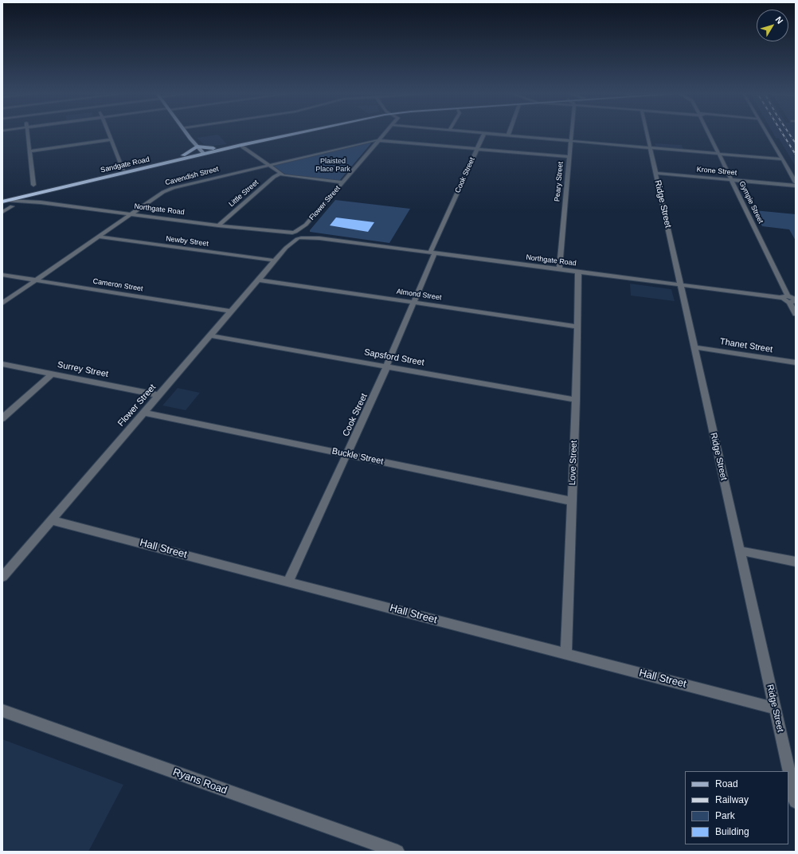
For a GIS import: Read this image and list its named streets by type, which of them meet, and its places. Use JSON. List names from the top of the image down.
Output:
{
  "streets": {
    "highway": ["Sandgate Road"],
    "street": [
      "Krone Street",
      "Cook Street",
      "Cavendish Street",
      "Peary Street",
      "Little Street",
      "Gympie Street",
      "Flower Street",
      "Ridge Street",
      "Northgate Road",
      "Newby Street",
      "Cameron Street",
      "Almond Street",
      "Thanet Street",
      "Sapsford Street",
      "Surrey Street",
      "Buckle Street",
      "Love Street",
      "Hall Street",
      "Ryans Road"
    ]
  },
  "crossings": [
    ["Sandgate Road", "Northgate Road"],
    ["Krone Street", "Gympie Street"],
    ["Krone Street", "Ridge Street"],
    ["Cook Street", "Cavendish Street"],
    ["Cook Street", "Northgate Road"],
    ["Cook Street", "Almond Street"],
    ["Cook Street", "Sapsford Street"],
    ["Cook Street", "Buckle Street"],
    ["Cook Street", "Hall Street"],
    ["Cavendish Street", "Peary Street"],
    ["Cavendish Street", "Flower Street"],
    ["Cavendish Street", "Northgate Road"],
    ["Cavendish Street", "Newby Street"],
    ["Cavendish Street", "Cameron Street"],
    ["Peary Street", "Northgate Road"],
    ["Little Street", "Northgate Road"],
    ["Gympie Street", "Northgate Road"],
    ["Flower Street", "Northgate Road"],
    ["Flower Street", "Newby Street"],
    ["Flower Street", "Cameron Street"],
    ["Flower Street", "Almond Street"],
    ["Flower Street", "Sapsford Street"],
    ["Flower Street", "Surrey Street"],
    ["Flower Street", "Buckle Street"],
    ["Flower Street", "Hall Street"],
    ["Ridge Street", "Northgate Road"],
    ["Ridge Street", "Thanet Street"],
    ["Ridge Street", "Hall Street"],
    ["Northgate Road", "Love Street"],
    ["Almond Street", "Love Street"],
    ["Sapsford Street", "Love Street"],
    ["Buckle Street", "Love Street"],
    ["Love Street", "Hall Street"]
  ],
  "parks": ["Plaisted Place Park"],
  "legend": [
    "Road",
    "Railway",
    "Park",
    "Building"
  ],
  "north": "top right"
}
